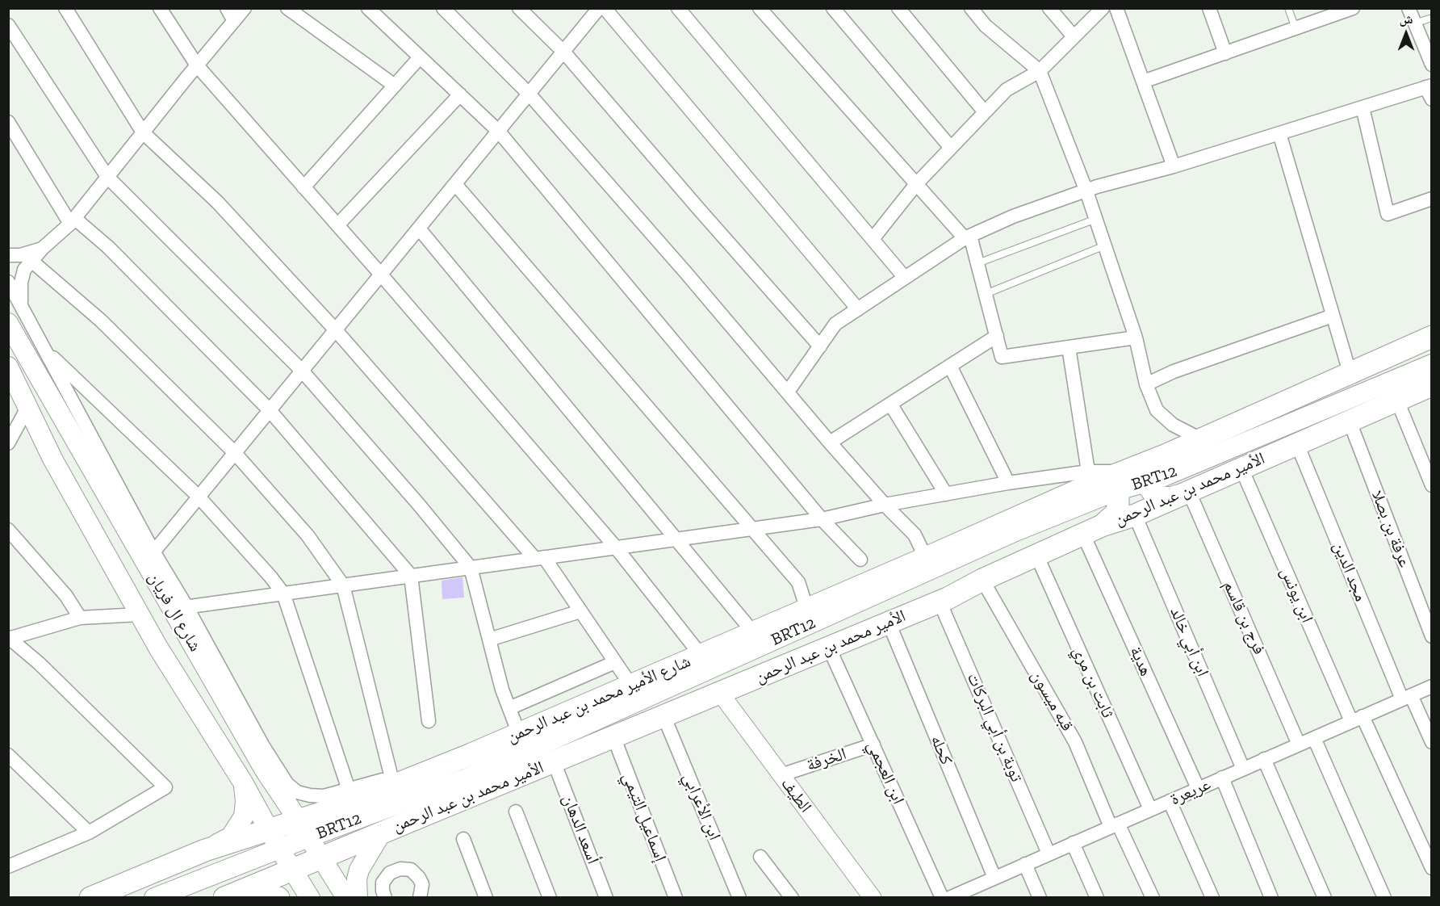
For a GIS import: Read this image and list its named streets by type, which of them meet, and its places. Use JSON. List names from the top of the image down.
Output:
{
  "streets": {
    "main road": [
      "BRT12",
      "الأمير محمد بن عبد الرحمن",
      "شارع ال فريان",
      "شارع الأمير محمد بن عبد الرحمن"
    ],
    "street": [
      "عرفة بن بصلا",
      "مجد الدين",
      "ابن يونس",
      "فرج بن قاسم",
      "ابن أبي خالد",
      "هدية",
      "ثابت بن مري",
      "قبه ميسون",
      "توبة بن أبي البركات",
      "كحله",
      "الخرفة",
      "ابن العجمي",
      "عريعرة",
      "الطيف",
      "ابن الأعرابي",
      "إسماعيل التيمي",
      "أسعد الدهان"
    ]
  },
  "crossings": [
    ["BRT12", "شارع ال فريان"],
    ["BRT12", "شارع الأمير محمد بن عبد الرحمن"],
    ["الأمير محمد بن عبد الرحمن", "عرفة بن بصلا"],
    ["الأمير محمد بن عبد الرحمن", "مجد الدين"],
    ["الأمير محمد بن عبد الرحمن", "ابن يونس"],
    ["الأمير محمد بن عبد الرحمن", "شارع ال فريان"],
    ["الأمير محمد بن عبد الرحمن", "فرج بن قاسم"],
    ["الأمير محمد بن عبد الرحمن", "ابن أبي خالد"],
    ["الأمير محمد بن عبد الرحمن", "هدية"],
    ["الأمير محمد بن عبد الرحمن", "ثابت بن مري"],
    ["الأمير محمد بن عبد الرحمن", "قبه ميسون"],
    ["الأمير محمد بن عبد الرحمن", "توبة بن أبي البركات"],
    ["الأمير محمد بن عبد الرحمن", "كحله"],
    ["الأمير محمد بن عبد الرحمن", "ابن العجمي"],
    ["الأمير محمد بن عبد الرحمن", "الطيف"],
    ["الأمير محمد بن عبد الرحمن", "ابن الأعرابي"],
    ["الأمير محمد بن عبد الرحمن", "إسماعيل التيمي"],
    ["الأمير محمد بن عبد الرحمن", "أسعد الدهان"],
    ["مجد الدين", "عريعرة"],
    ["ابن يونس", "عريعرة"],
    ["شارع ال فريان", "شارع الأمير محمد بن عبد الرحمن"],
    ["فرج بن قاسم", "عريعرة"],
    ["ابن أبي خالد", "عريعرة"],
    ["هدية", "عريعرة"],
    ["ثابت بن مري", "عريعرة"],
    ["قبه ميسون", "عريعرة"],
    ["توبة بن أبي البركات", "عريعرة"],
    ["كحله", "عريعرة"],
    ["الخرفة", "ابن العجمي"],
    ["الخرفة", "الطيف"]
  ],
  "north": "top"
}
